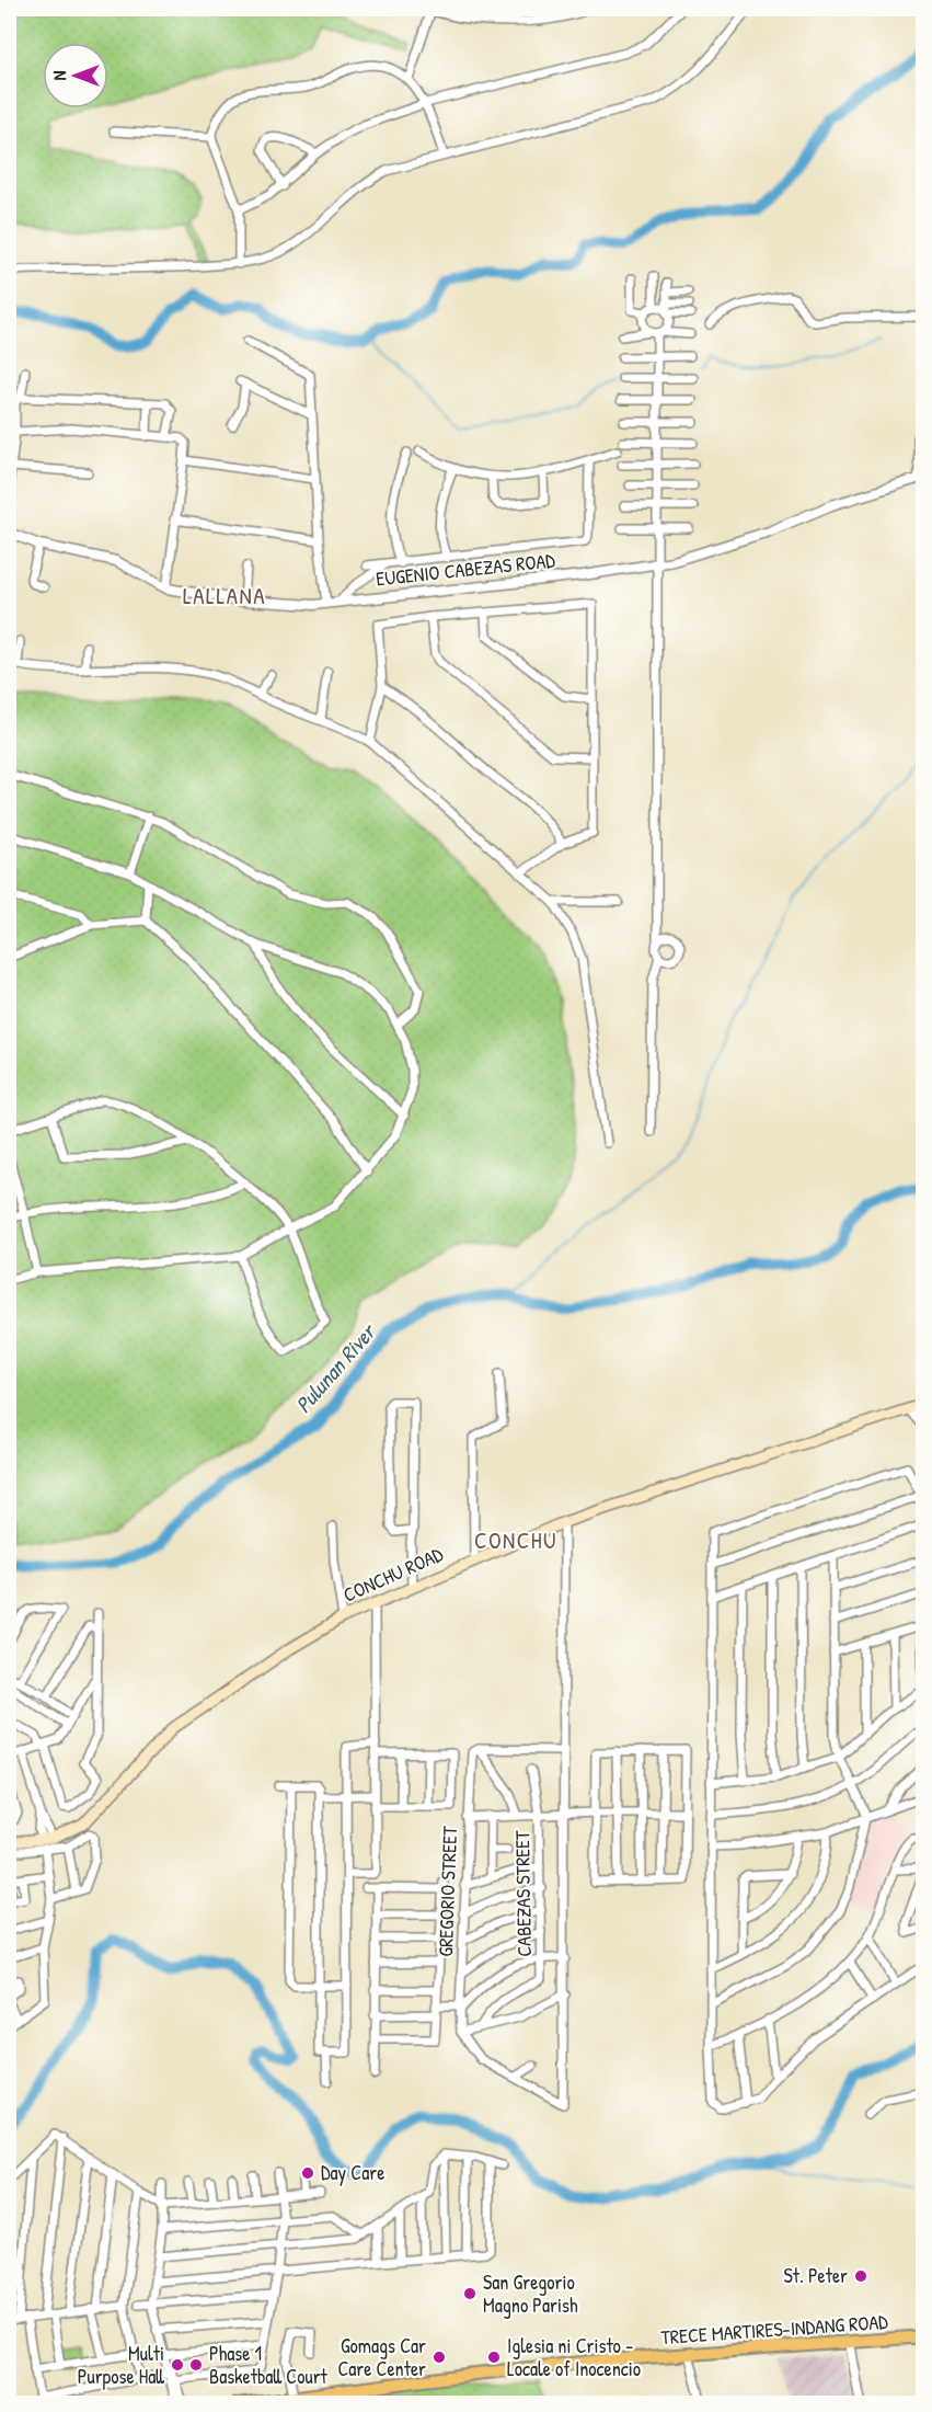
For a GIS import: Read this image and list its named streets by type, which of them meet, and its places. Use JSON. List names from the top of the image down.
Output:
{
  "streets": {
    "main road": ["CONCHU ROAD", "TRECE MARTIRES-INDANG ROAD"],
    "street": ["EUGENIO CABEZAS ROAD", "GREGORIO STREET", "CABEZAS STREET"]
  },
  "districts": ["LALLANA", "CONCHU"],
  "water": ["Pulunan River"],
  "places": [
    "Day Care",
    "St. Peter",
    "San Gregorio Magno Parish",
    "Gomags Car Care Center",
    "Iglesia ni Cristo - Locale of Inocencio",
    "Multi Purpose Hall",
    "Phase 1 Basketball Court"
  ],
  "north": "left"
}
